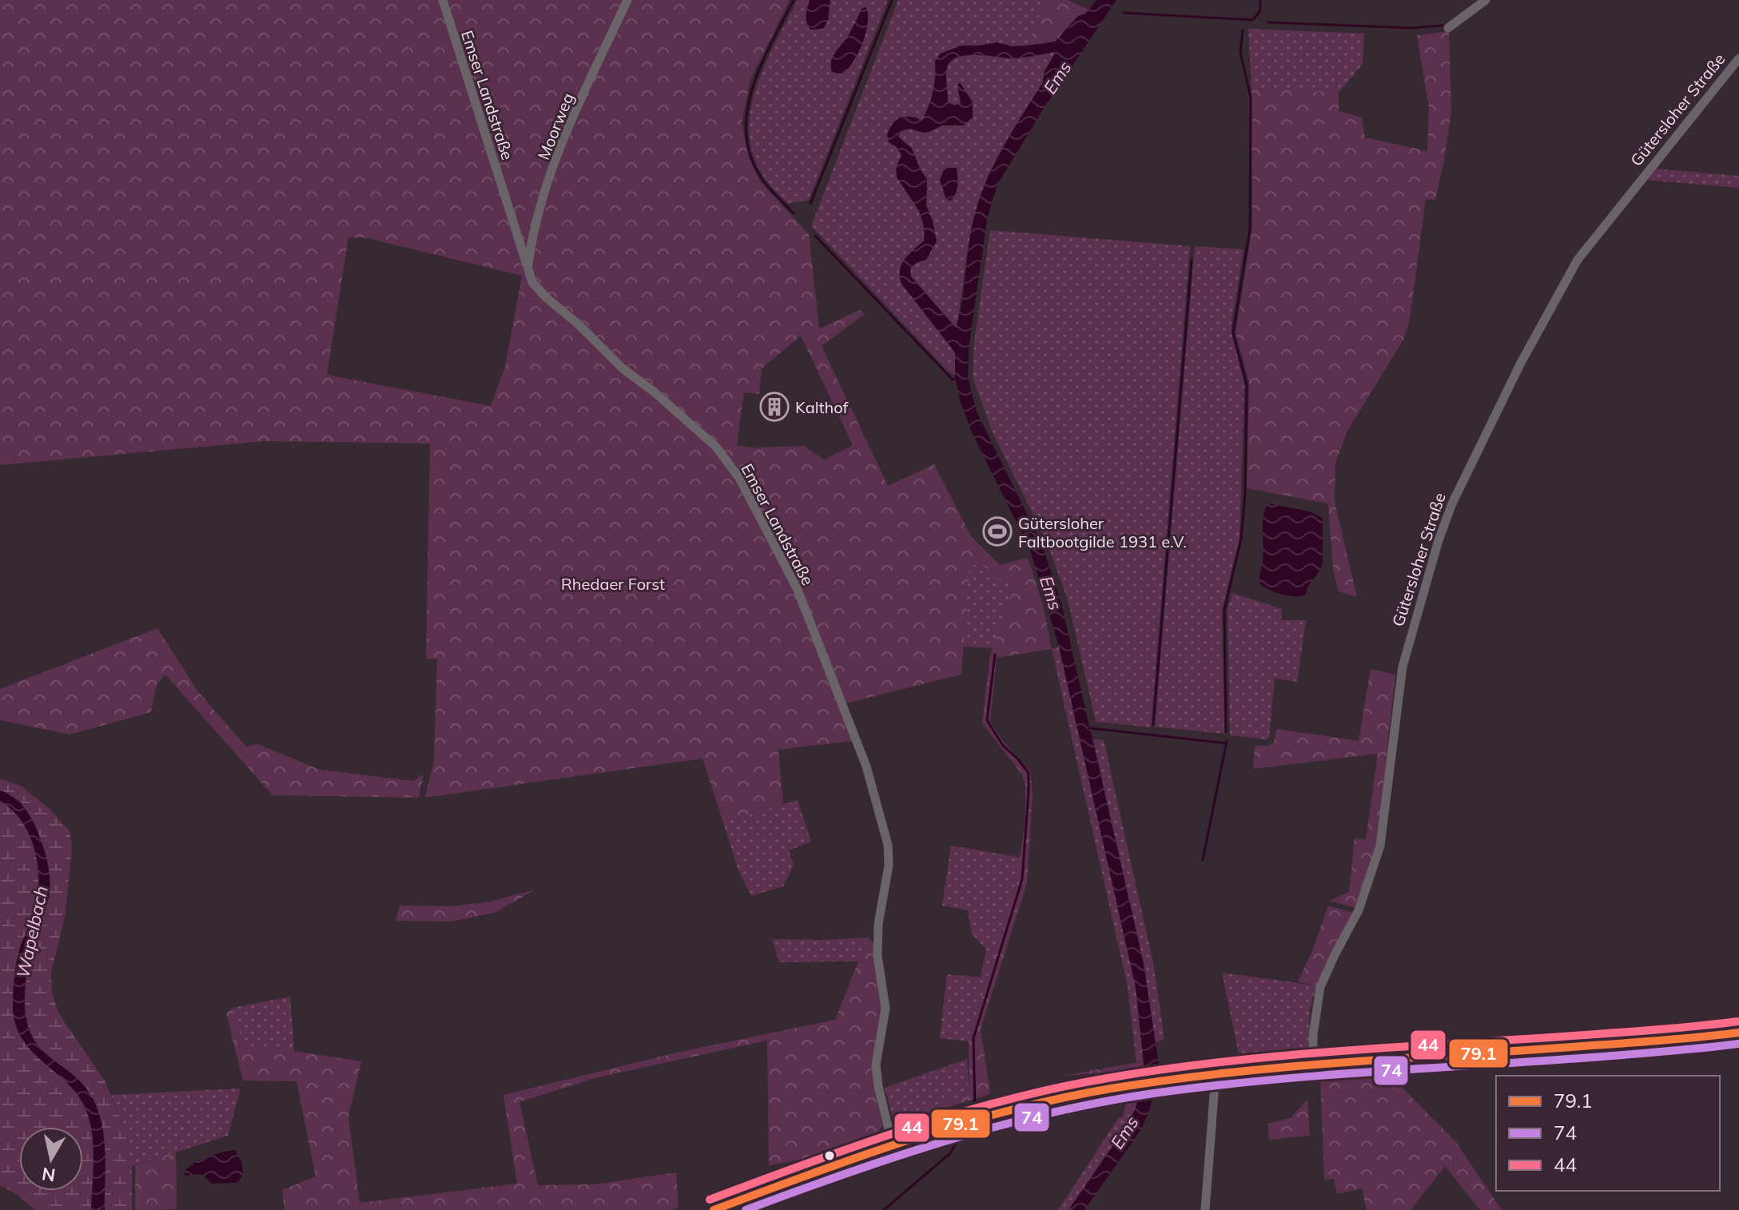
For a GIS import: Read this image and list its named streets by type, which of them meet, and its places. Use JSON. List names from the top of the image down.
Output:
{
  "streets": {
    "street": ["Emser Landstraße", "Gütersloher Straße", "Moorweg"]
  },
  "crossings": [
    ["Emser Landstraße", "Moorweg"]
  ],
  "water": ["Ems", "Wapelbach"],
  "parks": ["Rhedaer Forst"],
  "places": {
    "building": ["Kalthof"],
    "sports": ["Gütersloher Faltbootgilde 1931 e.V."]
  },
  "lines": ["transit line 44", "transit line 79.1", "transit line 74"],
  "legend": ["79.1", "74", "44"],
  "north": "bottom"
}
